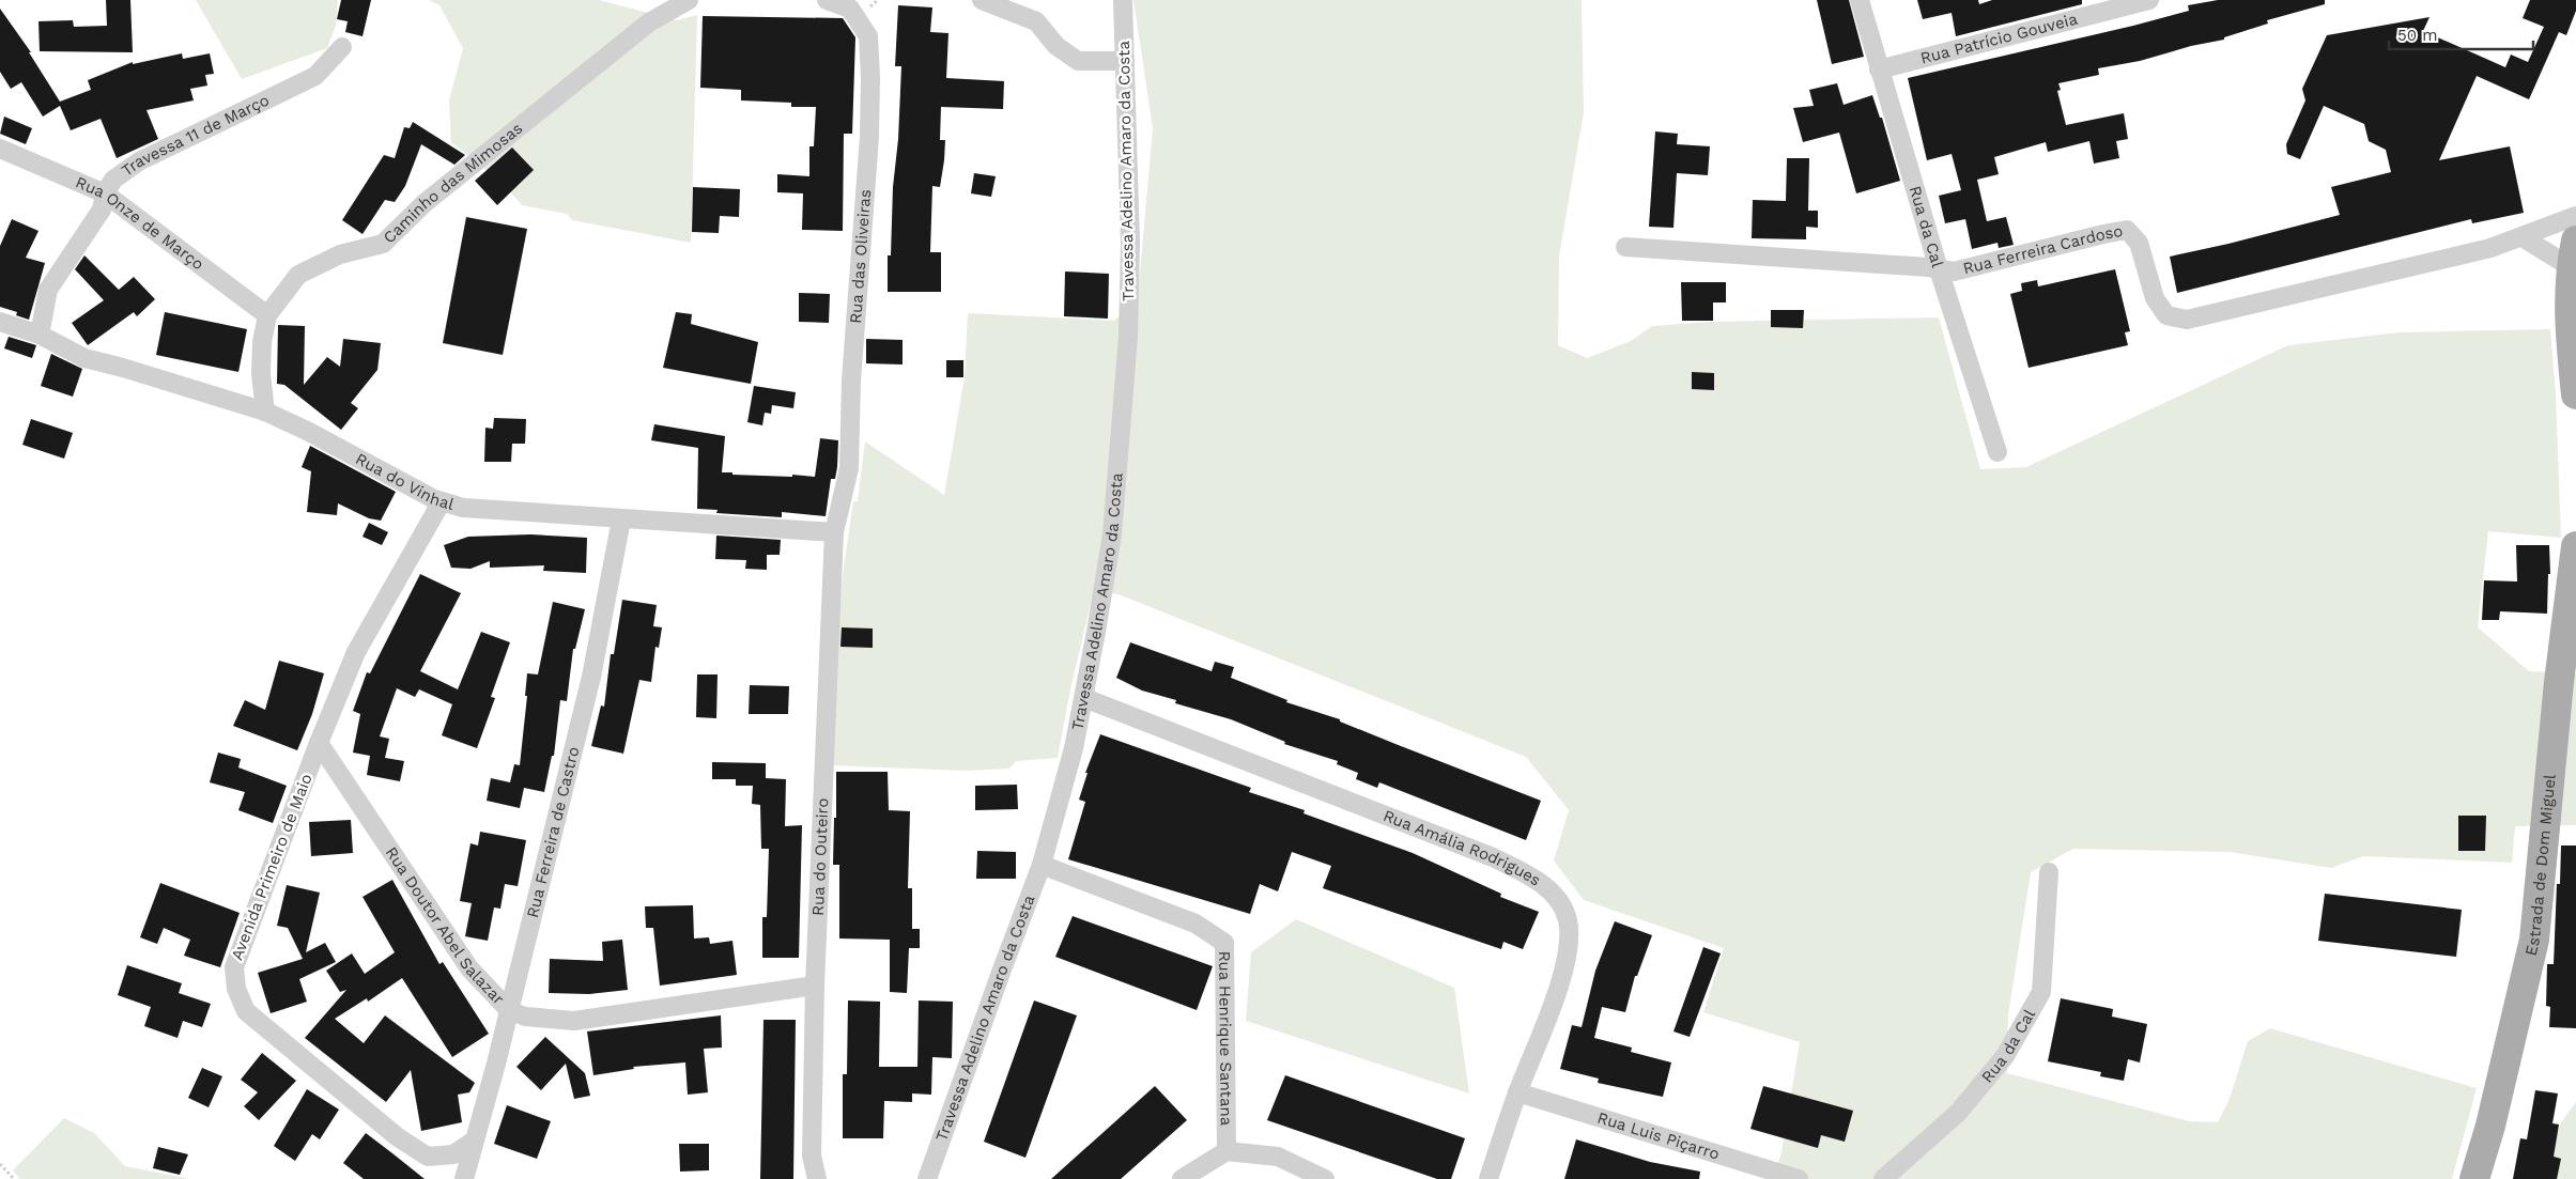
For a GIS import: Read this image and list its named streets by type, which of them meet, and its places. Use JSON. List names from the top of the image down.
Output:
{
  "streets": {
    "main road": ["Estrada de Dom Miguel"],
    "street": [
      "Rua Patrício Gouveia",
      "Travessa 11 de Março",
      "Travessa Adelino Amaro da Costa",
      "Caminho das Mimosas",
      "Rua Onze de Março",
      "Rua da Cal",
      "Rua Ferreira Cardoso",
      "Rua das Oliveiras",
      "Rua do Vinhal",
      "Rua Ferreira de Castro",
      "Rua Amália Rodrigues",
      "Rua do Outeiro",
      "Avenida Primeiro de Maio",
      "Rua Doutor Abel Salazar",
      "Rua Henrique Santana",
      "Rua Luis Piçarro"
    ]
  },
  "crossings": [
    ["Rua Patrício Gouveia", "Rua da Cal"],
    ["Travessa 11 de Março", "Rua Onze de Março"],
    ["Travessa 11 de Março", "Rua do Vinhal"],
    ["Travessa Adelino Amaro da Costa", "Rua Amália Rodrigues"],
    ["Travessa Adelino Amaro da Costa", "Rua Henrique Santana"],
    ["Caminho das Mimosas", "Rua Onze de Março"],
    ["Caminho das Mimosas", "Rua do Vinhal"],
    ["Rua da Cal", "Rua Ferreira Cardoso"],
    ["Rua das Oliveiras", "Rua do Vinhal"],
    ["Rua das Oliveiras", "Rua do Outeiro"],
    ["Rua do Vinhal", "Rua Ferreira de Castro"],
    ["Rua do Vinhal", "Rua do Outeiro"],
    ["Rua do Vinhal", "Avenida Primeiro de Maio"],
    ["Rua Ferreira de Castro", "Avenida Primeiro de Maio"],
    ["Rua Ferreira de Castro", "Rua Doutor Abel Salazar"],
    ["Rua Amália Rodrigues", "Rua Luis Piçarro"],
    ["Rua do Outeiro", "Rua Doutor Abel Salazar"],
    ["Avenida Primeiro de Maio", "Rua Doutor Abel Salazar"]
  ],
  "scale_bar": "50 m"
}
